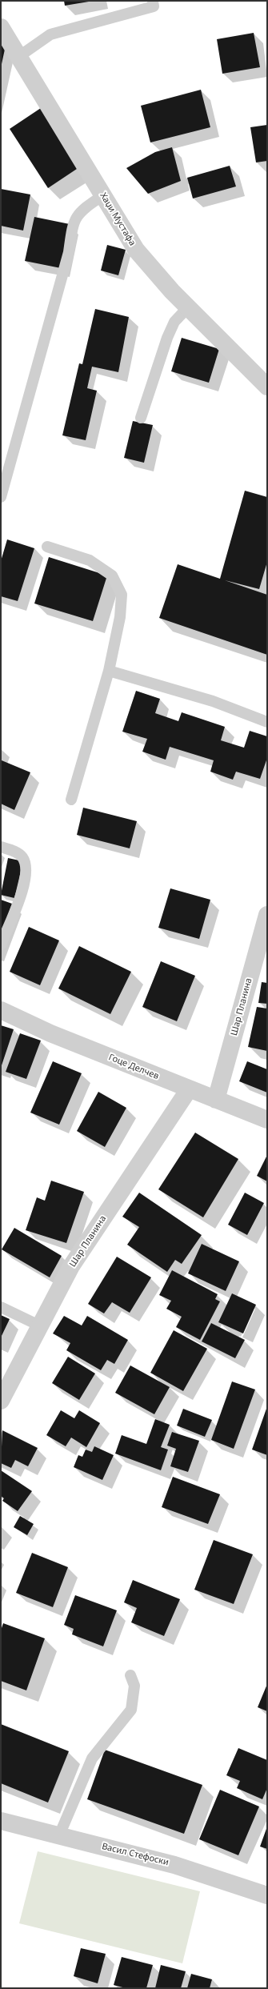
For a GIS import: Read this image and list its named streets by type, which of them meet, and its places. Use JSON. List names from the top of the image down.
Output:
{
  "streets": {
    "street": [
      "Хаџи Мустафа",
      "Шар Планина",
      "Гоце Делчев",
      "Васил Стефоски"
    ]
  },
  "crossings": [
    ["Шар Планина", "Гоце Делчев"]
  ]
}
